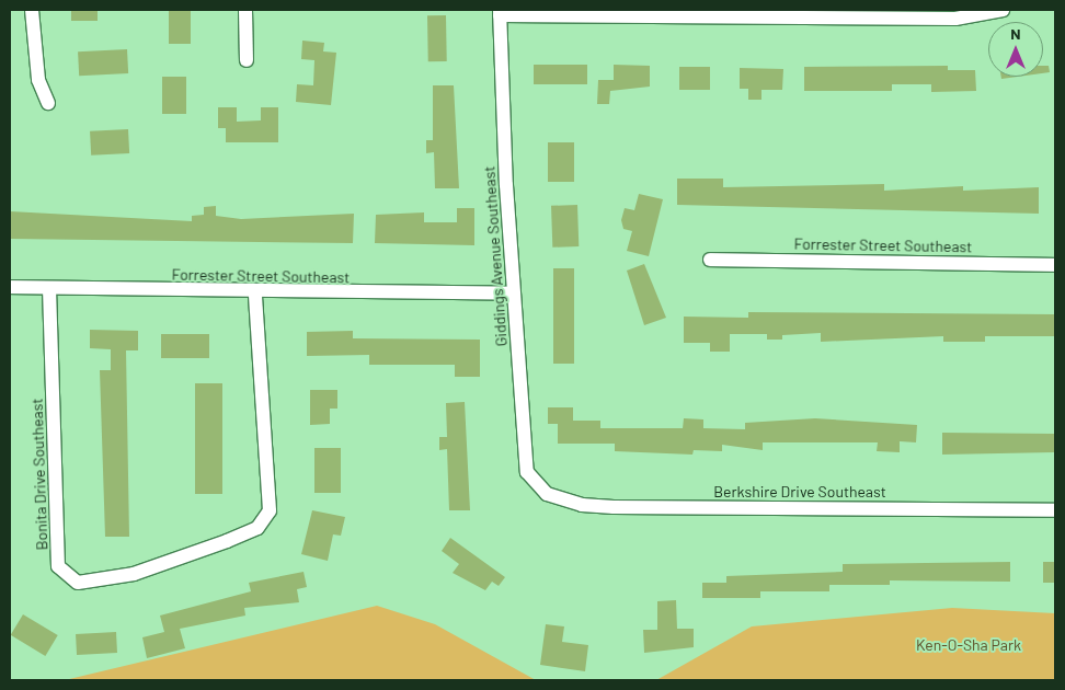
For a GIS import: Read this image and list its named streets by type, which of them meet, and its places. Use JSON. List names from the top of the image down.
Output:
{
  "streets": {
    "street": [
      "Forrester Street Southeast",
      "Giddings Avenue Southeast",
      "Bonita Drive Southeast",
      "Berkshire Drive Southeast"
    ]
  },
  "crossings": [
    ["Forrester Street Southeast", "Giddings Avenue Southeast"],
    ["Forrester Street Southeast", "Bonita Drive Southeast"],
    ["Giddings Avenue Southeast", "Berkshire Drive Southeast"]
  ],
  "parks": ["Ken-O-Sha Park"],
  "north": "top"
}
